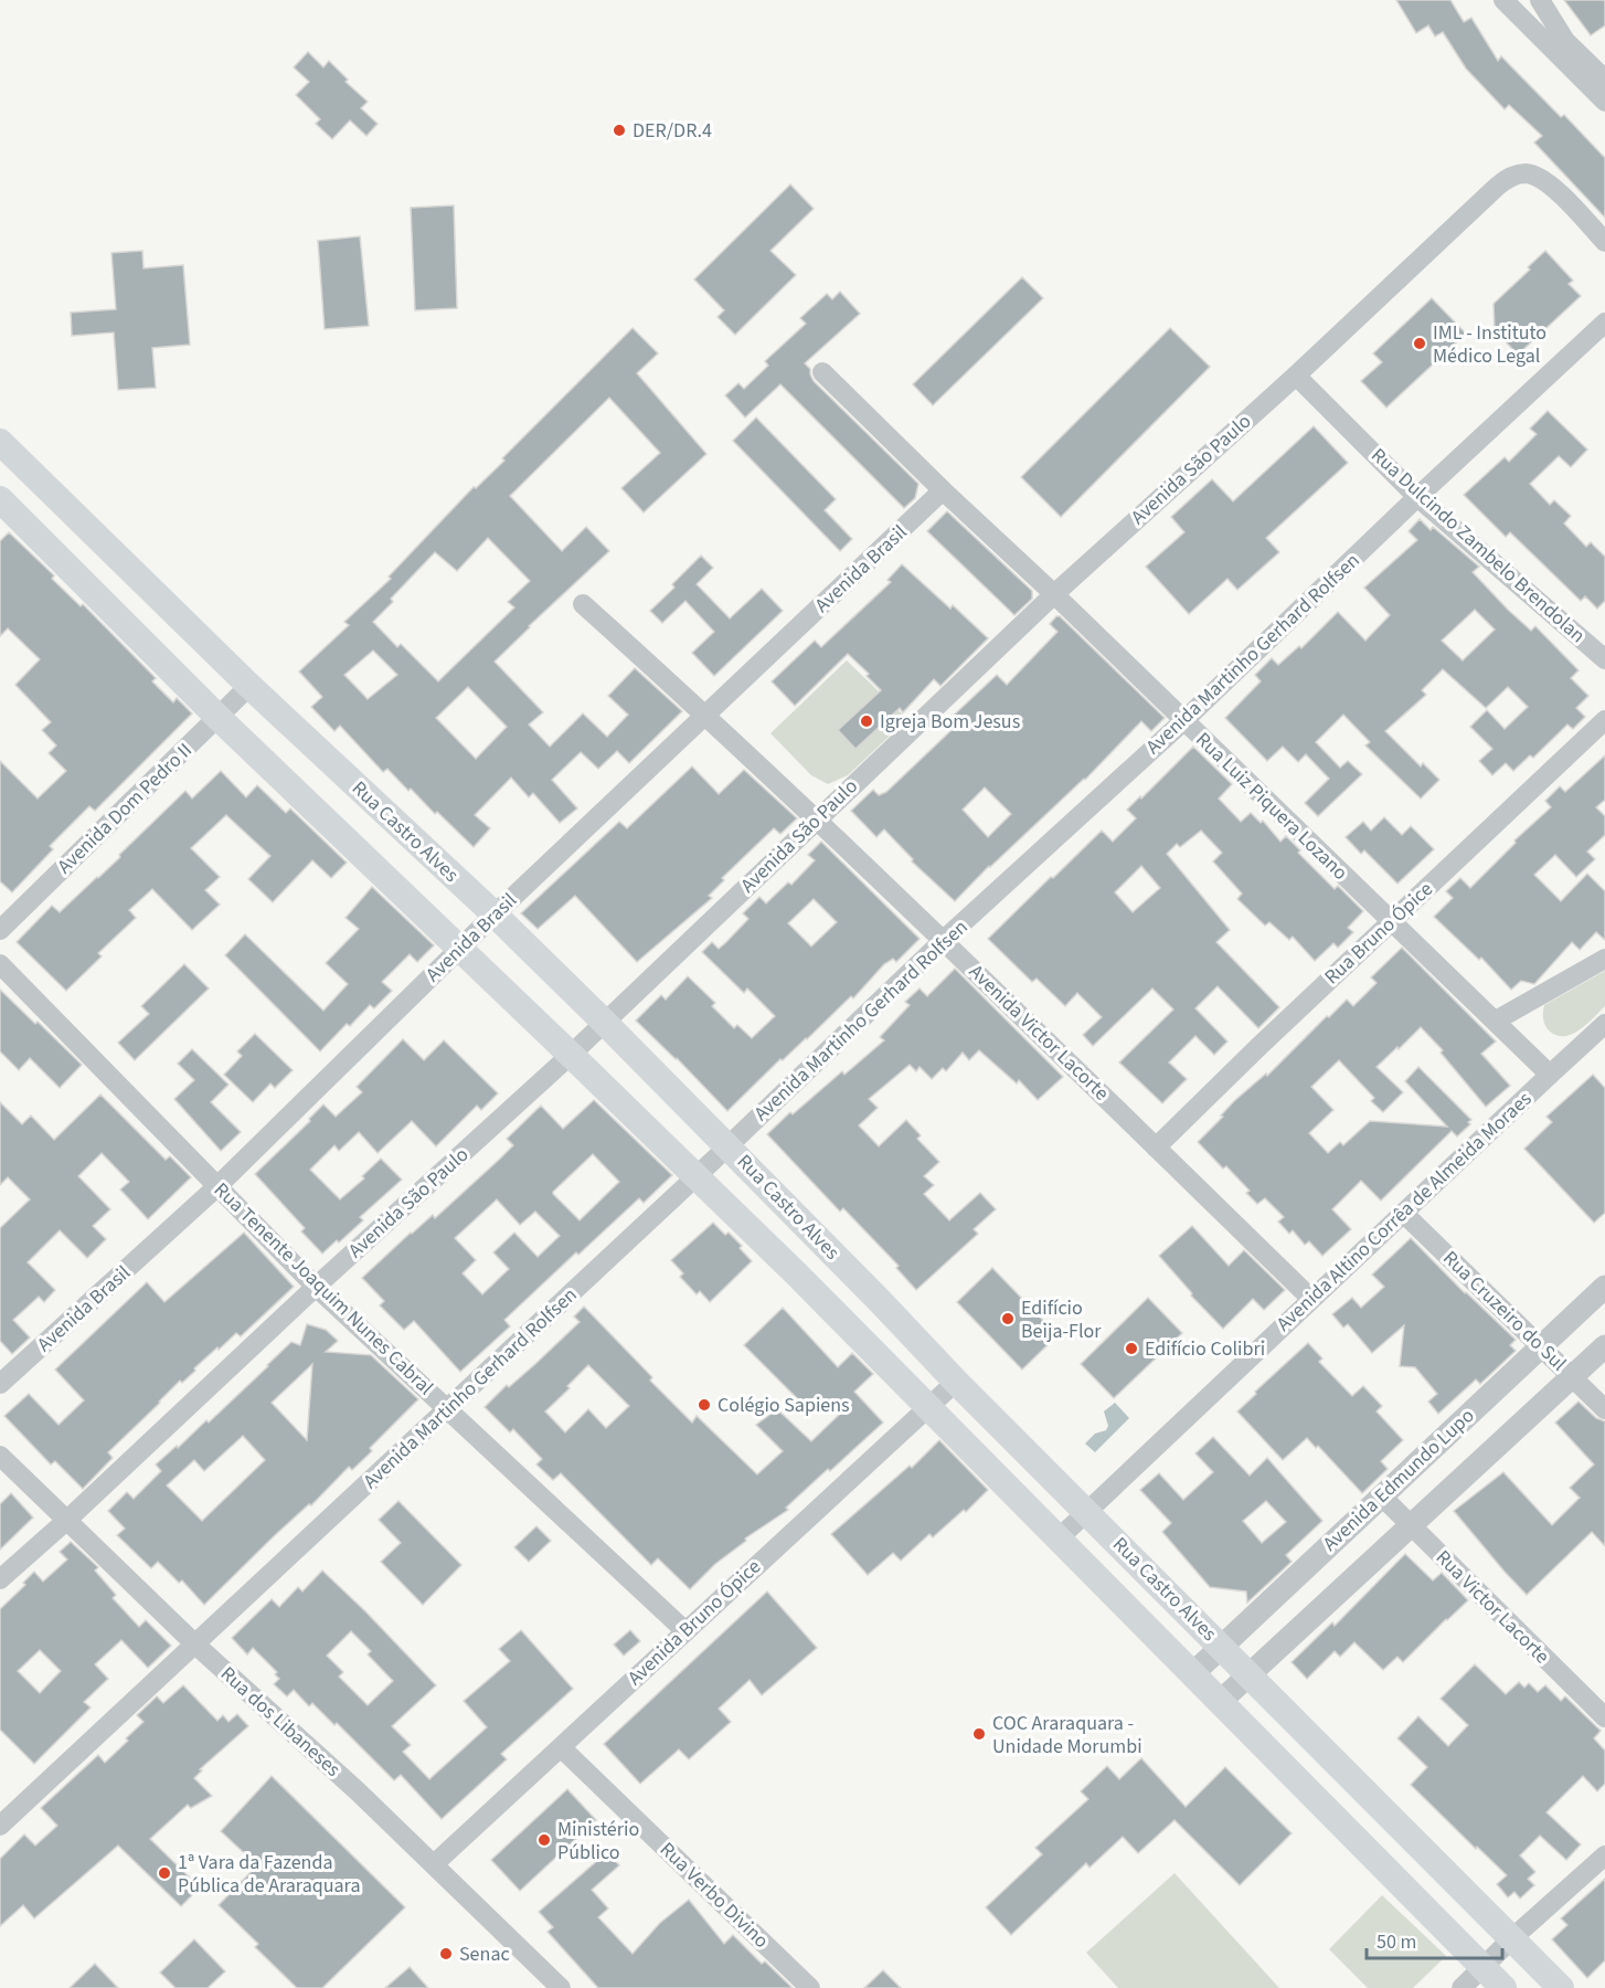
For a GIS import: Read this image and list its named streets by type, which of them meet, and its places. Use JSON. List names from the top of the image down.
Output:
{
  "streets": {
    "main road": ["Rua Castro Alves"],
    "street": [
      "Avenida São Paulo",
      "Rua Dulcindo Zambelo Brendolan",
      "Avenida Brasil",
      "Avenida Martinho Gerhard Rolfsen",
      "Rua Luiz Piquera Lozano",
      "Avenida Dom Pedro II",
      "Rua Bruno Ópice",
      "Avenida Victor Lacorte",
      "Avenida Altino Corrêa de Almeida Moraes",
      "Rua Tenente Joaquim Nunes Cabral",
      "Rua Cruzeiro do Sul",
      "Avenida Edmundo Lupo",
      "Rua Victor Lacorte",
      "Avenida Bruno Ópice",
      "Rua dos Libaneses",
      "Rua Verbo Divino"
    ]
  },
  "crossings": [
    ["Avenida São Paulo", "Rua Dulcindo Zambelo Brendolan"],
    ["Avenida São Paulo", "Rua Luiz Piquera Lozano"],
    ["Avenida São Paulo", "Rua Castro Alves"],
    ["Avenida São Paulo", "Avenida Victor Lacorte"],
    ["Avenida São Paulo", "Rua Tenente Joaquim Nunes Cabral"],
    ["Avenida São Paulo", "Rua dos Libaneses"],
    ["Rua Dulcindo Zambelo Brendolan", "Avenida Martinho Gerhard Rolfsen"],
    ["Avenida Brasil", "Rua Luiz Piquera Lozano"],
    ["Avenida Brasil", "Rua Castro Alves"],
    ["Avenida Brasil", "Avenida Victor Lacorte"],
    ["Avenida Brasil", "Rua Tenente Joaquim Nunes Cabral"],
    ["Avenida Martinho Gerhard Rolfsen", "Rua Luiz Piquera Lozano"],
    ["Avenida Martinho Gerhard Rolfsen", "Rua Castro Alves"],
    ["Avenida Martinho Gerhard Rolfsen", "Avenida Victor Lacorte"],
    ["Avenida Martinho Gerhard Rolfsen", "Rua Tenente Joaquim Nunes Cabral"],
    ["Avenida Martinho Gerhard Rolfsen", "Rua dos Libaneses"],
    ["Rua Luiz Piquera Lozano", "Rua Bruno Ópice"],
    ["Rua Luiz Piquera Lozano", "Avenida Altino Corrêa de Almeida Moraes"],
    ["Avenida Dom Pedro II", "Rua Castro Alves"],
    ["Rua Castro Alves", "Avenida Altino Corrêa de Almeida Moraes"],
    ["Rua Castro Alves", "Avenida Edmundo Lupo"],
    ["Rua Castro Alves", "Avenida Bruno Ópice"],
    ["Rua Bruno Ópice", "Avenida Victor Lacorte"],
    ["Avenida Victor Lacorte", "Avenida Altino Corrêa de Almeida Moraes"],
    ["Avenida Altino Corrêa de Almeida Moraes", "Rua Cruzeiro do Sul"],
    ["Rua Tenente Joaquim Nunes Cabral", "Avenida Bruno Ópice"],
    ["Rua Cruzeiro do Sul", "Avenida Edmundo Lupo"],
    ["Avenida Edmundo Lupo", "Rua Victor Lacorte"],
    ["Avenida Bruno Ópice", "Rua dos Libaneses"],
    ["Avenida Bruno Ópice", "Rua Verbo Divino"]
  ],
  "places": [
    "DER/DR.4",
    "IML - Instituto Médico Legal",
    "Igreja Bom Jesus",
    "Edifício Beija-Flor",
    "Edifício Colibri",
    "Colégio Sapiens",
    "COC Araraquara - Unidade Morumbi",
    "Ministério Público",
    "1ª Vara da Fazenda Pública de Araraquara",
    "Senac"
  ],
  "scale_bar": "50 m"
}
